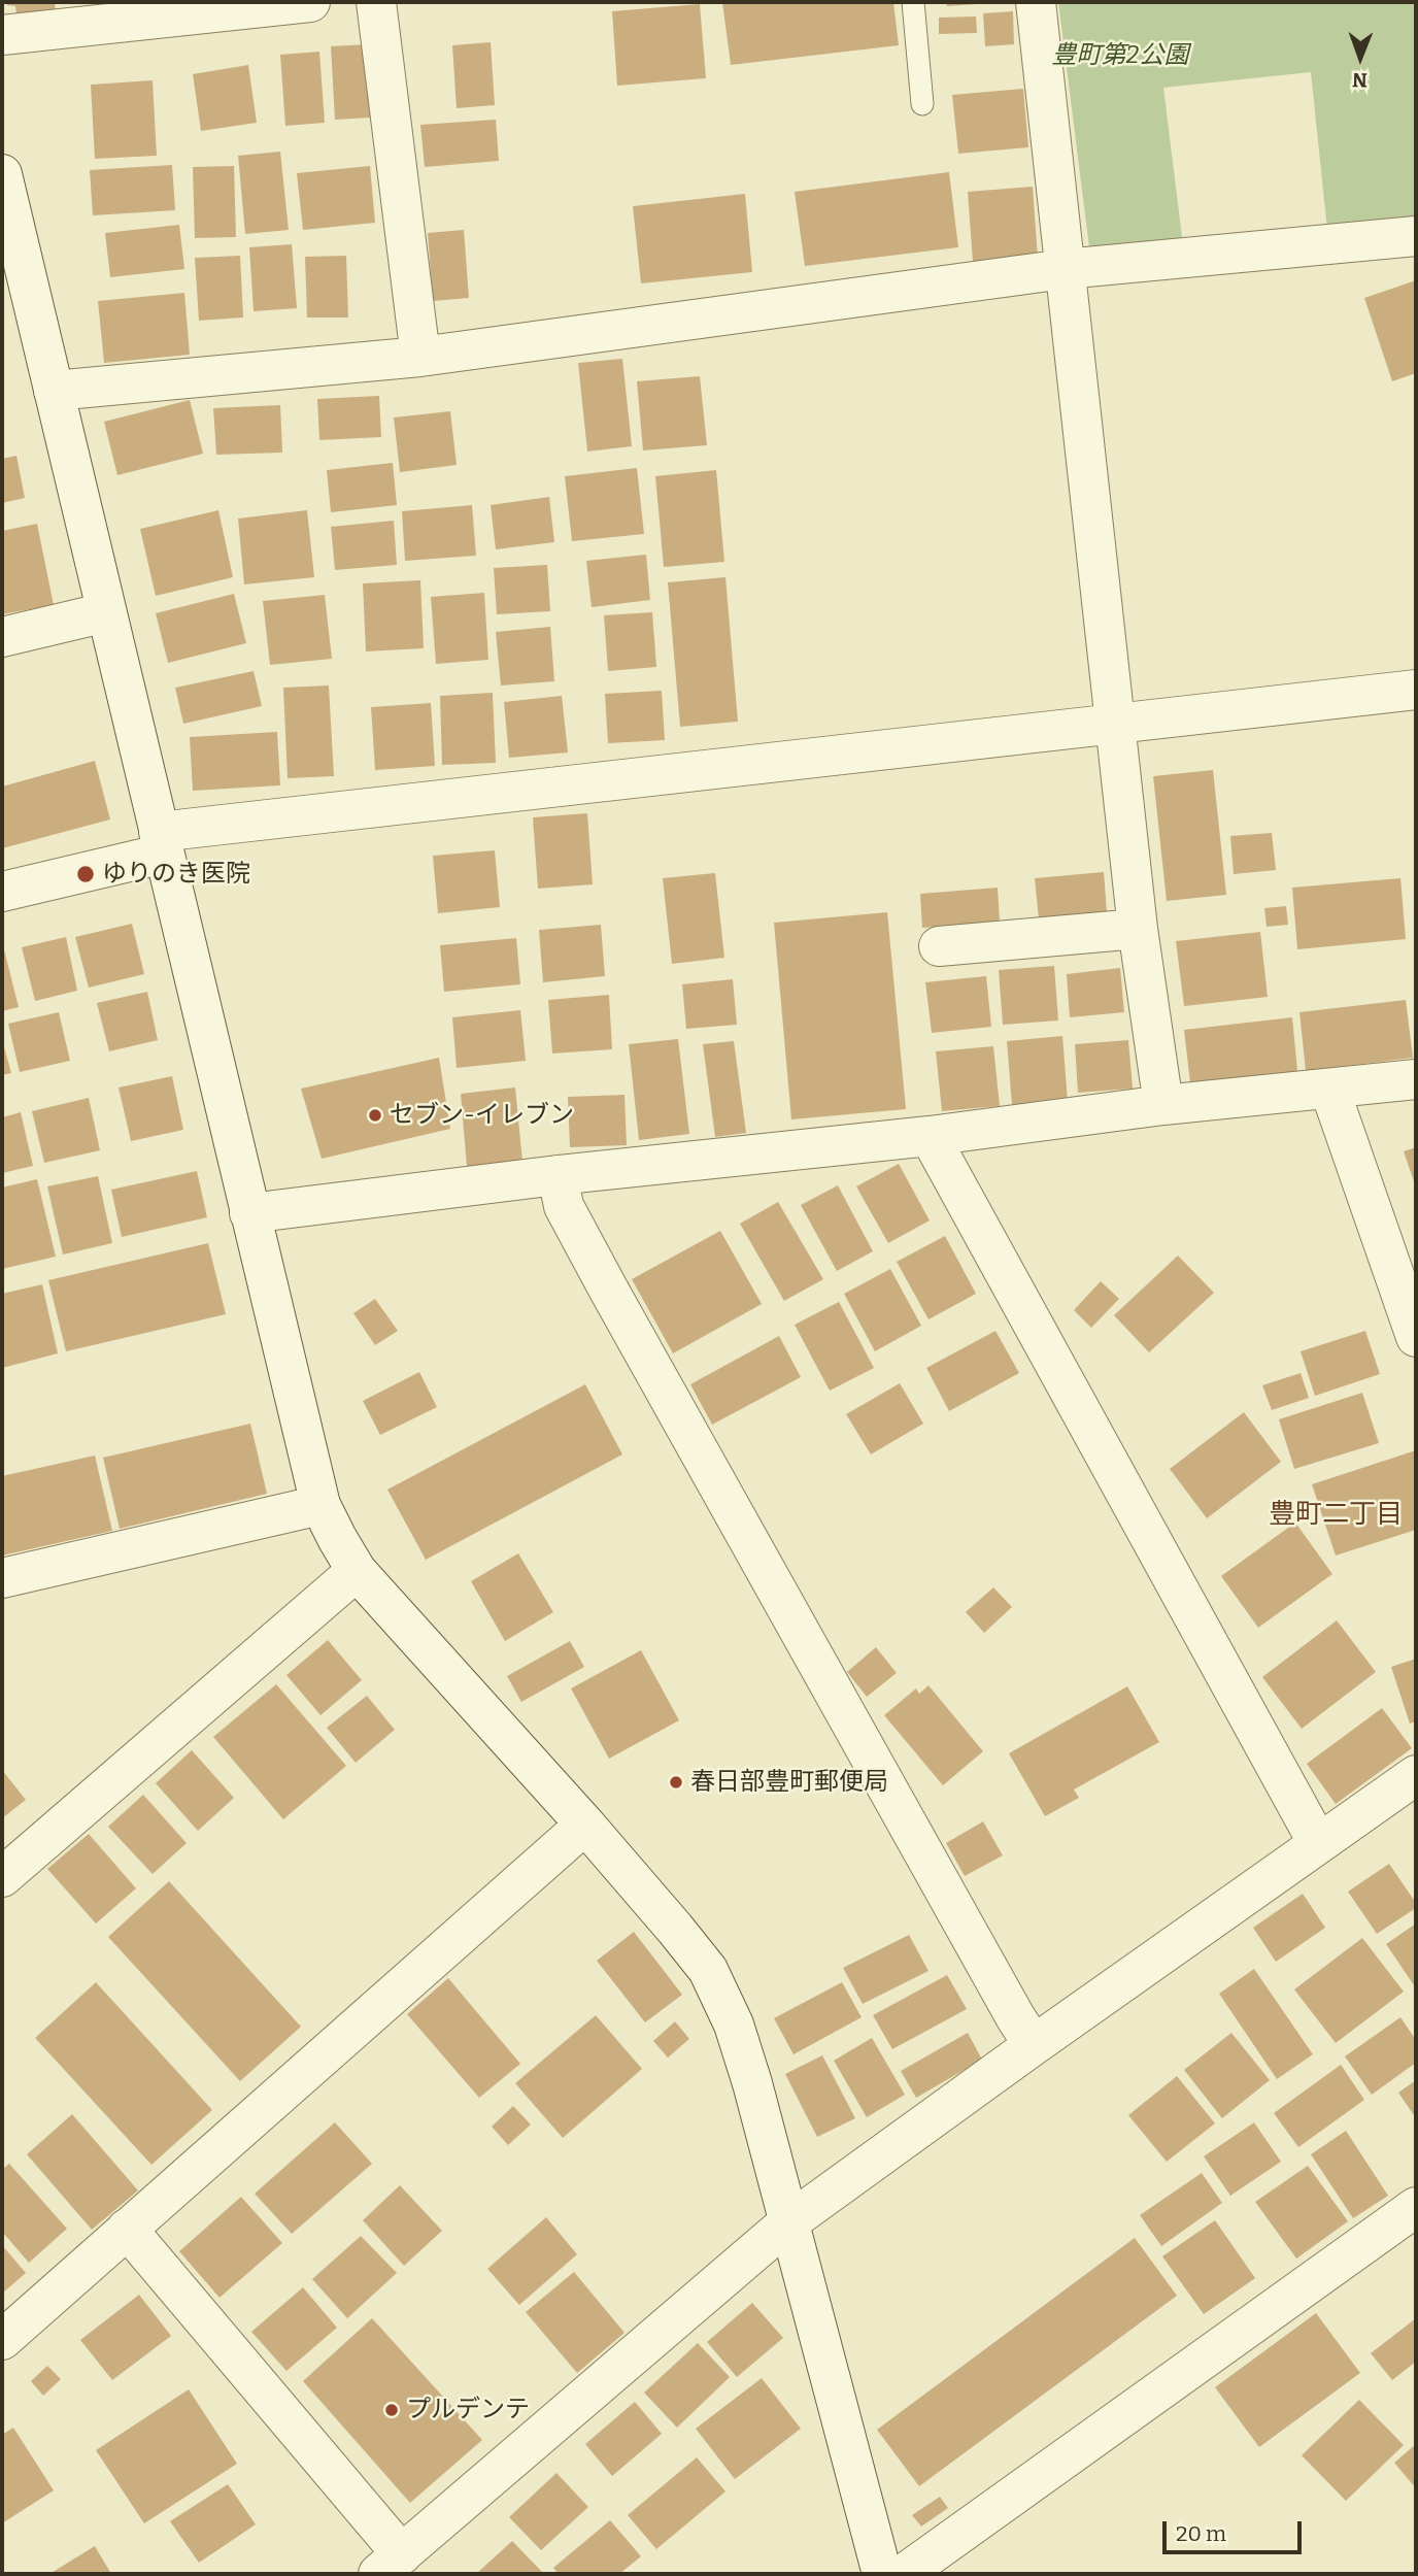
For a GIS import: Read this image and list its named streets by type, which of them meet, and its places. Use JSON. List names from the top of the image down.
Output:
{
  "districts": ["豊町二丁目"],
  "parks": ["豊町第2公園"],
  "places": [
    "ゆりのき医院",
    "セブン-イレブン",
    "春日部豊町郵便局",
    "プルデンテ"
  ],
  "scale_bar": "20 m",
  "north": "bottom"
}
